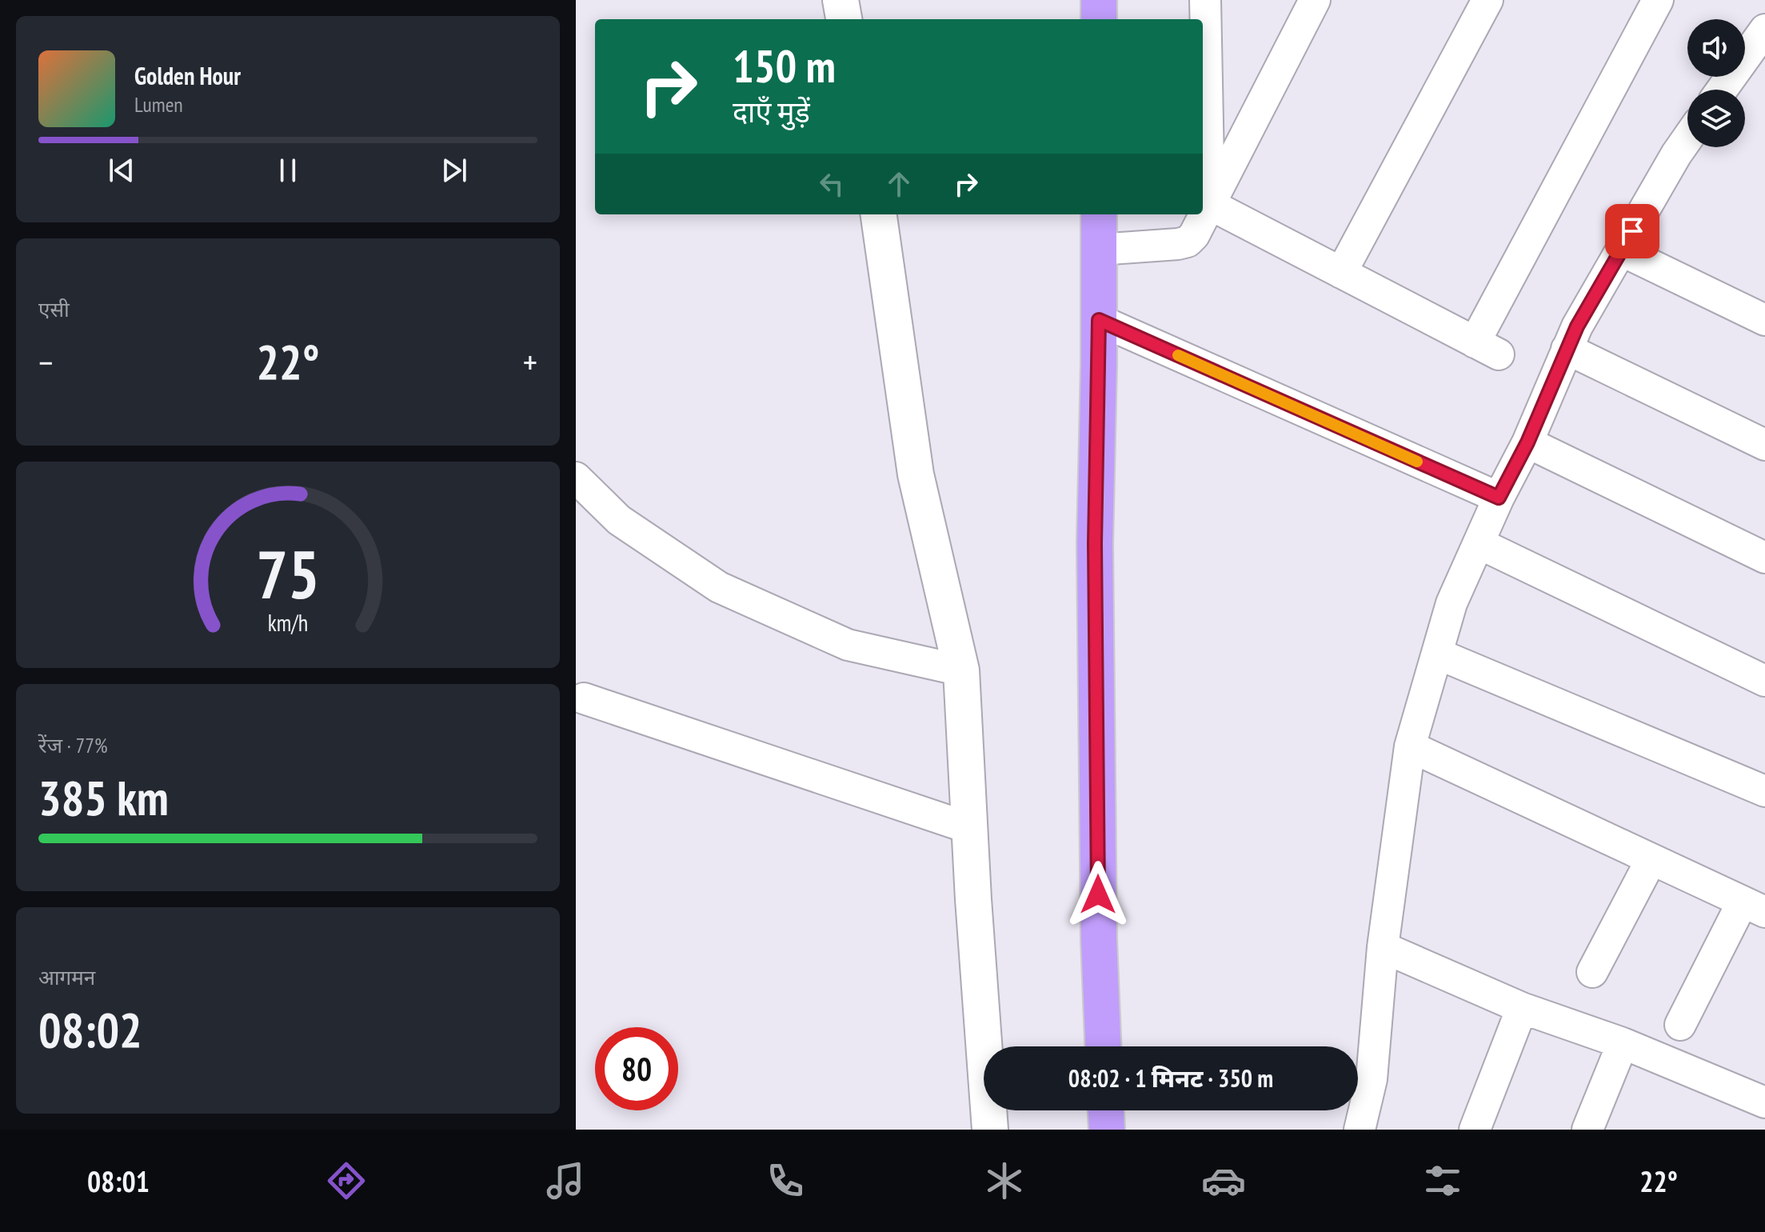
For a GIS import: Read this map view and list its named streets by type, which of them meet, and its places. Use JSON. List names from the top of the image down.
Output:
{
  "page": {
    "turn": ["150 m", "दाएँ मुड़ें"],
    "song": ["Golden Hour", "Lumen"],
    "tile": [
      "एसी",
      ["रेंज · 77%", "385 km"],
      ["आगमन", "08:02"]
    ],
    "heat": ["−", "22°", "+"],
    "limit": "80",
    "trip": "08:02 · 1 मिनट · 350 m",
    "tabs": ["08:01", "22°"],
    "gauge": ["75", "km/h"]
  }
}
